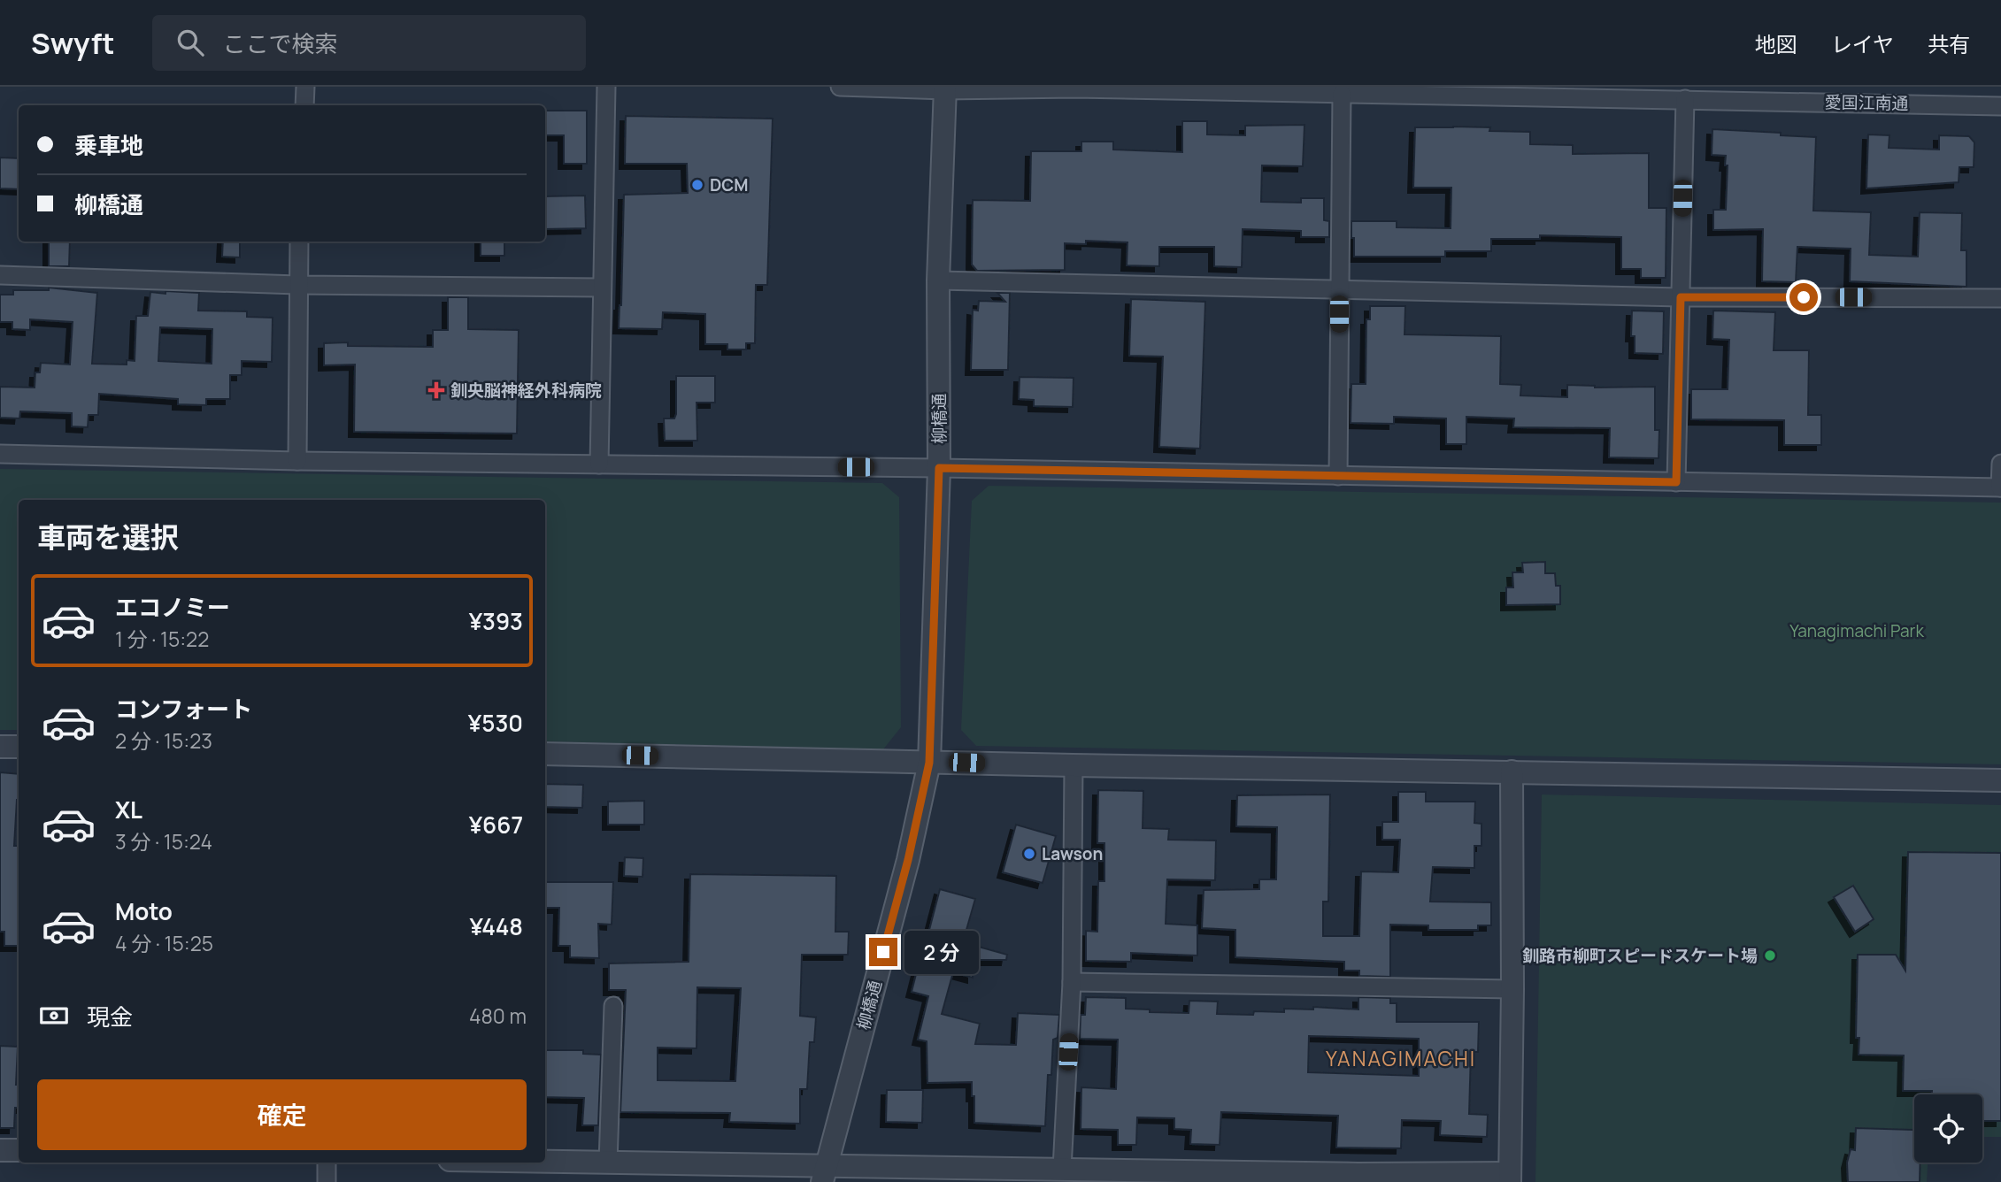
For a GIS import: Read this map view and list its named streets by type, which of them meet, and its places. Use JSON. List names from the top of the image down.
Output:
{
  "streets": {
    "street": ["愛国江南通", "柳橋通"]
  },
  "crossings": [
    ["愛国江南通", "柳橋通"]
  ],
  "districts": ["YANAGIMACHI"],
  "parks": ["Yanagimachi Park"],
  "places": {
    "other": ["DCM", "Lawson", "釧路市柳町スピードスケート場"],
    "health": ["釧央脳神経外科病院"]
  },
  "page": {
    "header": "Swyft",
    "search": "ここで検索",
    "nav": ["地図", "レイヤ", "共有"],
    "banner": ["乗車地", "柳橋通"],
    "heading": "車両を選択",
    "list": [
      {
        "name": "エコノミー",
        "note": "1 分 · 15:22",
        "value": "¥393"
      },
      {
        "name": "コンフォート",
        "note": "2 分 · 15:23",
        "value": "¥530"
      },
      {
        "name": "XL",
        "note": "3 分 · 15:24",
        "value": "¥667"
      },
      {
        "name": "Moto",
        "note": "4 分 · 15:25",
        "value": "¥448"
      }
    ],
    "bubble": "2 分",
    "pay": ["現金", "480 m"],
    "buttons": "確定"
  }
}
